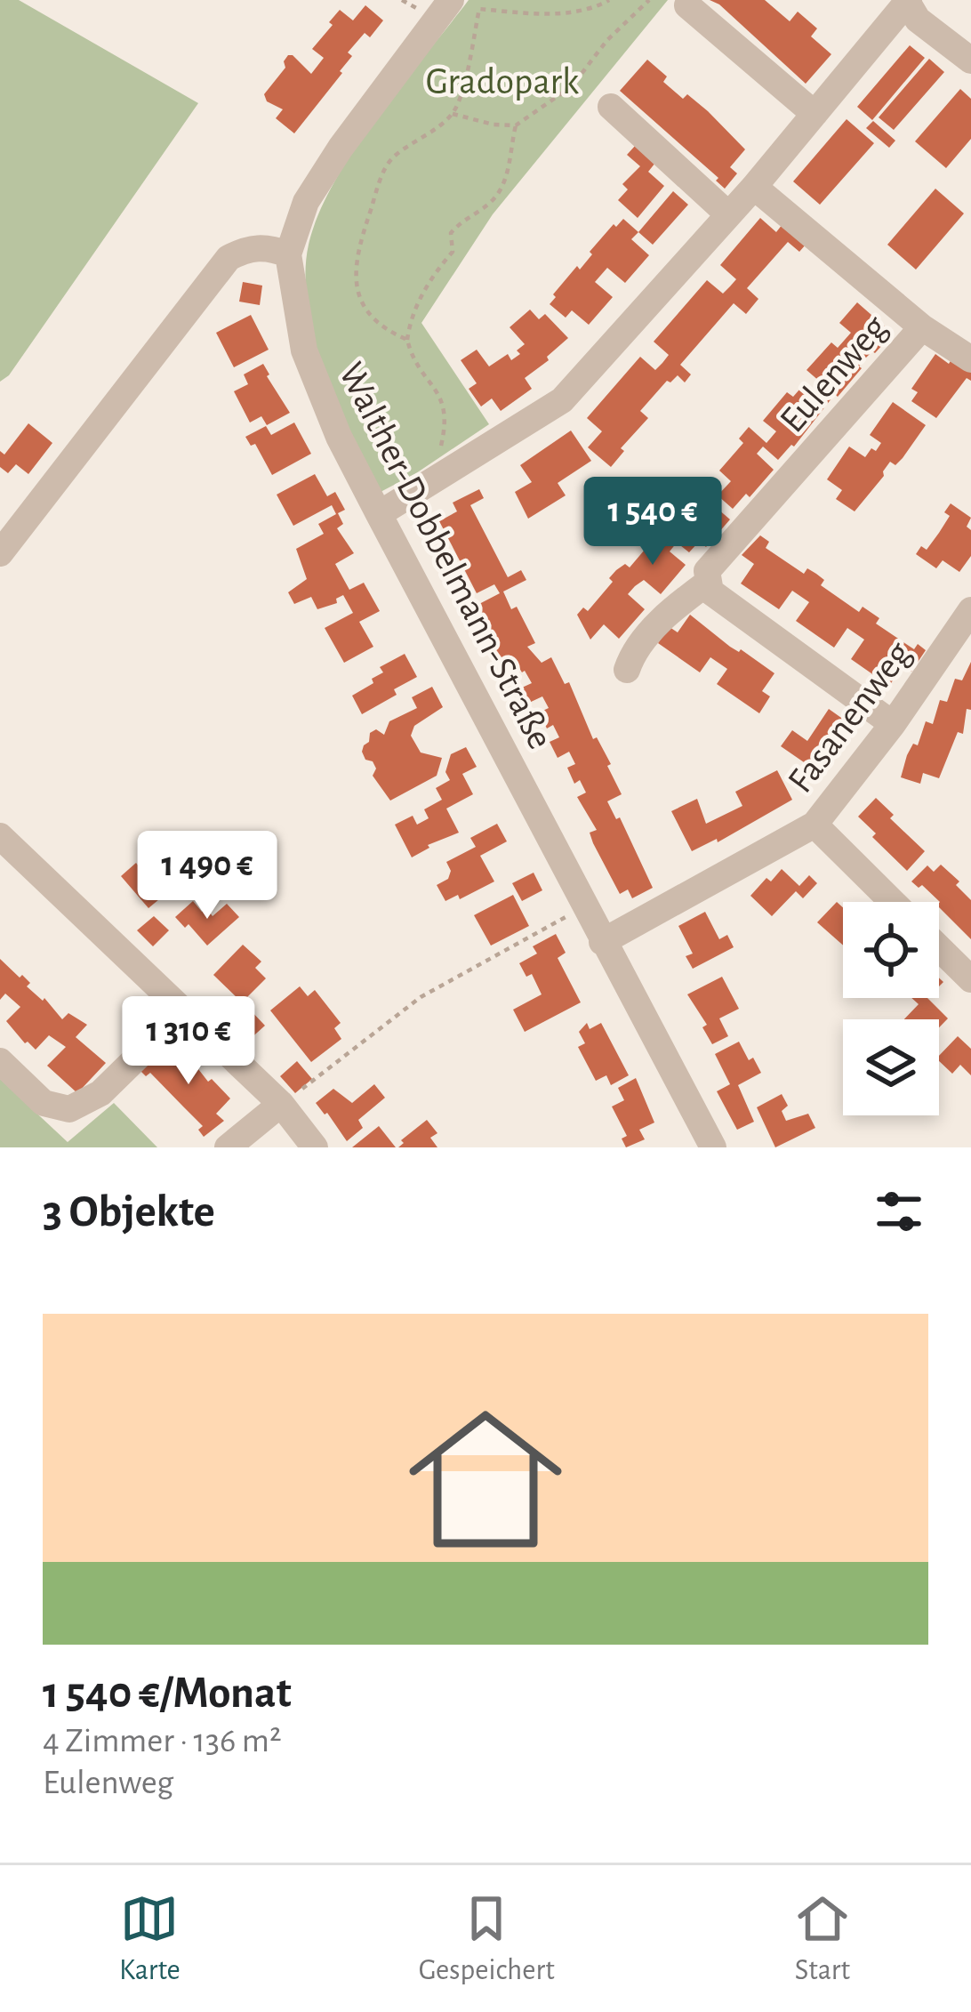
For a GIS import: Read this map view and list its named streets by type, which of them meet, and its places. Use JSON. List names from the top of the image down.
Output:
{
  "streets": {
    "street": ["Eulenweg", "Walther-Dobbelmann-Straße", "Fasanenweg"]
  },
  "crossings": [
    ["Walther-Dobbelmann-Straße", "Fasanenweg"]
  ],
  "parks": ["Gradopark"],
  "page": {
    "price": ["1 540 €", "1 490 €", "1 310 €"],
    "heading": "3 Objekte",
    "list": [
      {
        "name": "1 540 €/Monat",
        "note": "4 Zimmer · 136 m² · Eulenweg"
      }
    ],
    "tabs": ["Karte", "Gespeichert", "Start"]
  }
}
